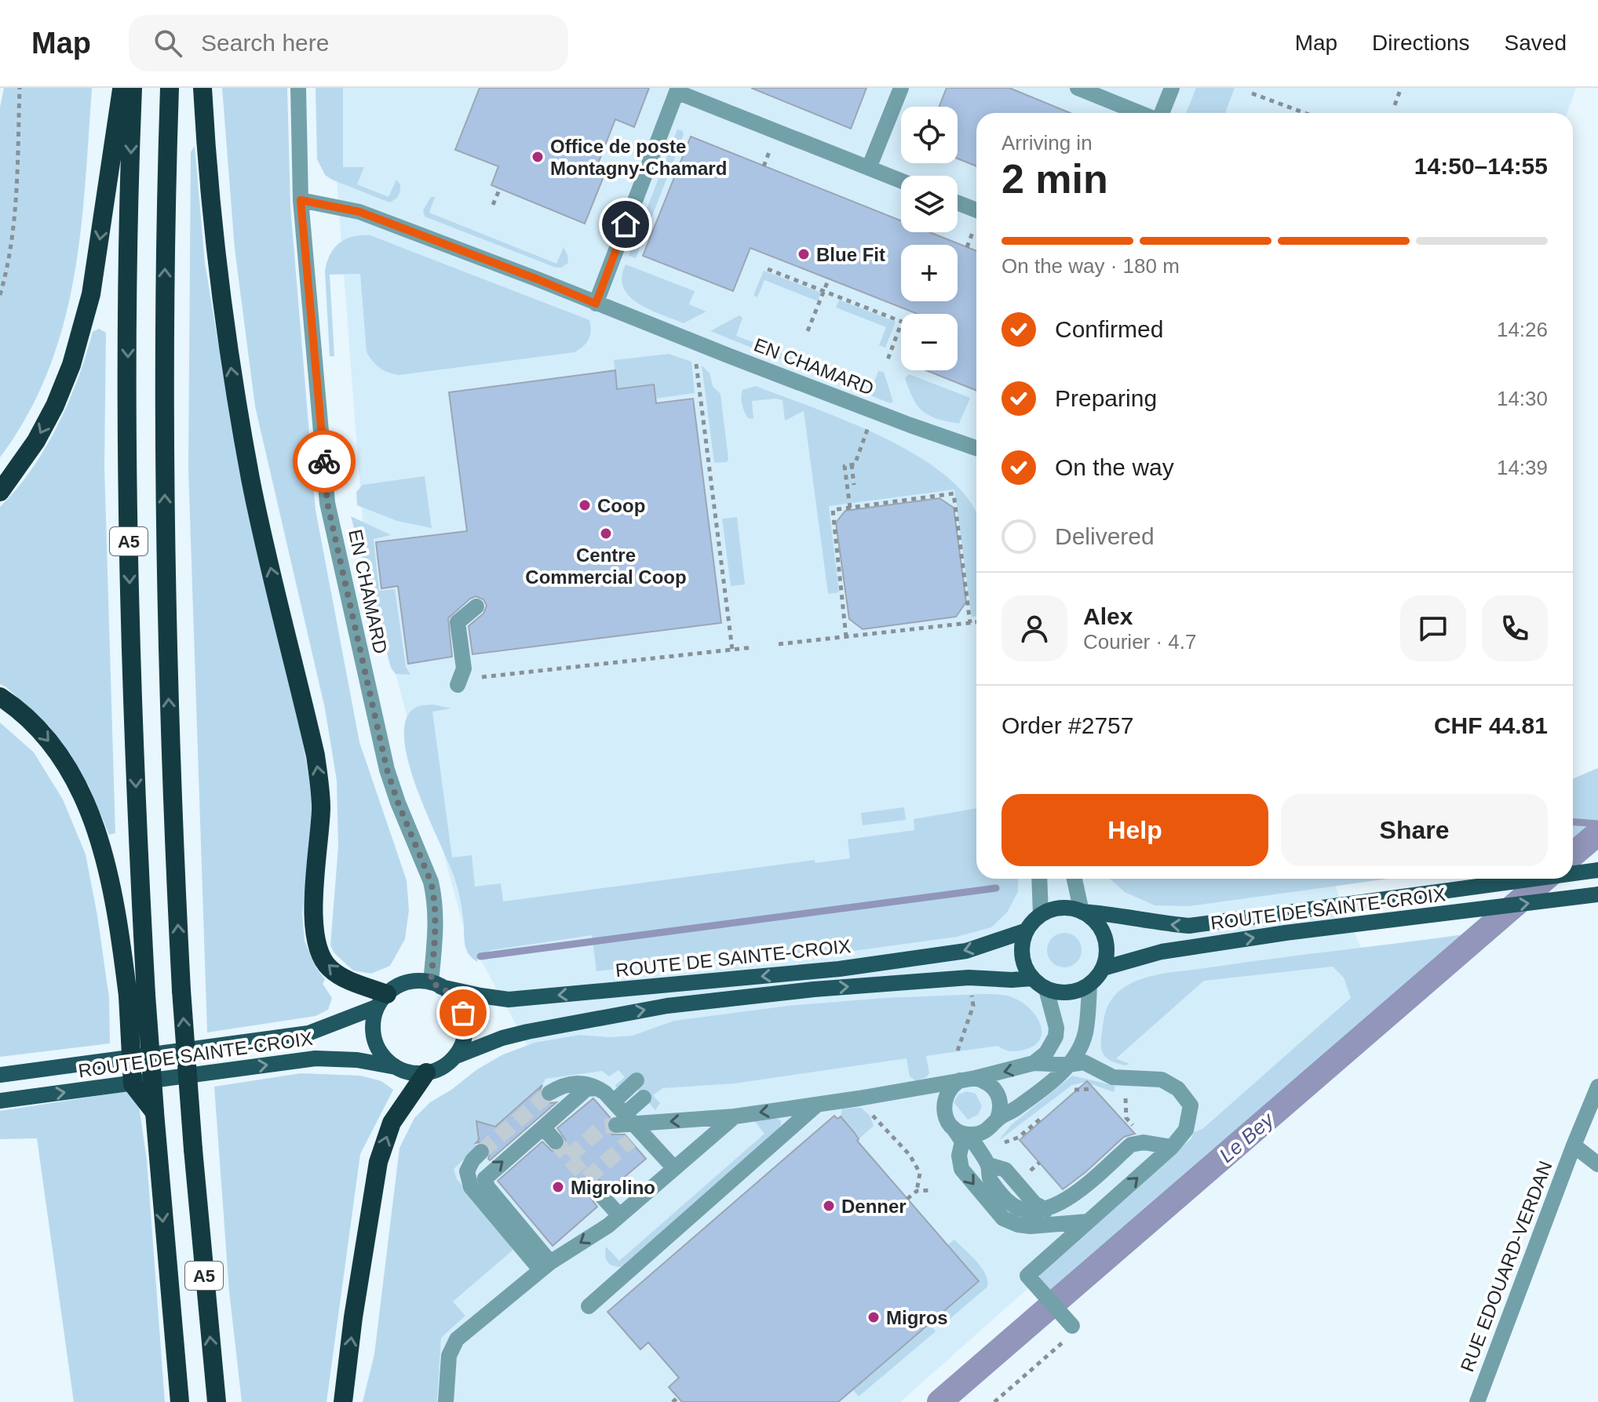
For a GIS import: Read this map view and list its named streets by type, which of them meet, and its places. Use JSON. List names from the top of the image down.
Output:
{
  "streets": {
    "highway": ["A5"],
    "main road": ["ROUTE DE SAINTE-CROIX"],
    "street": ["EN CHAMARD", "RUE EDOUARD-VERDAN"]
  },
  "crossings": [
    ["EN CHAMARD", "ROUTE DE SAINTE-CROIX"]
  ],
  "water": ["Le Bey"],
  "places": [
    "Office de poste Montagny-Chamard",
    "Blue Fit",
    "Coop",
    "Centre Commercial Coop",
    "Migrolino",
    "Denner",
    "Migros"
  ],
  "page": {
    "header": "Map",
    "search": "Search here",
    "nav": ["Map", "Directions", "Saved"],
    "map_buttons": ["+", "−"],
    "heading": ["2 min", "Arriving in", "14:50–14:55"],
    "panel": [
      "Alex",
      "Courier · 4.7",
      "Order #2757",
      "CHF 44.81"
    ],
    "bar": "On the way · 180 m",
    "list": [
      ["Confirmed", "14:26"],
      ["Preparing", "14:30"],
      ["On the way", "14:39"],
      "Delivered"
    ],
    "buttons": ["Help", "Share"]
  }
}
